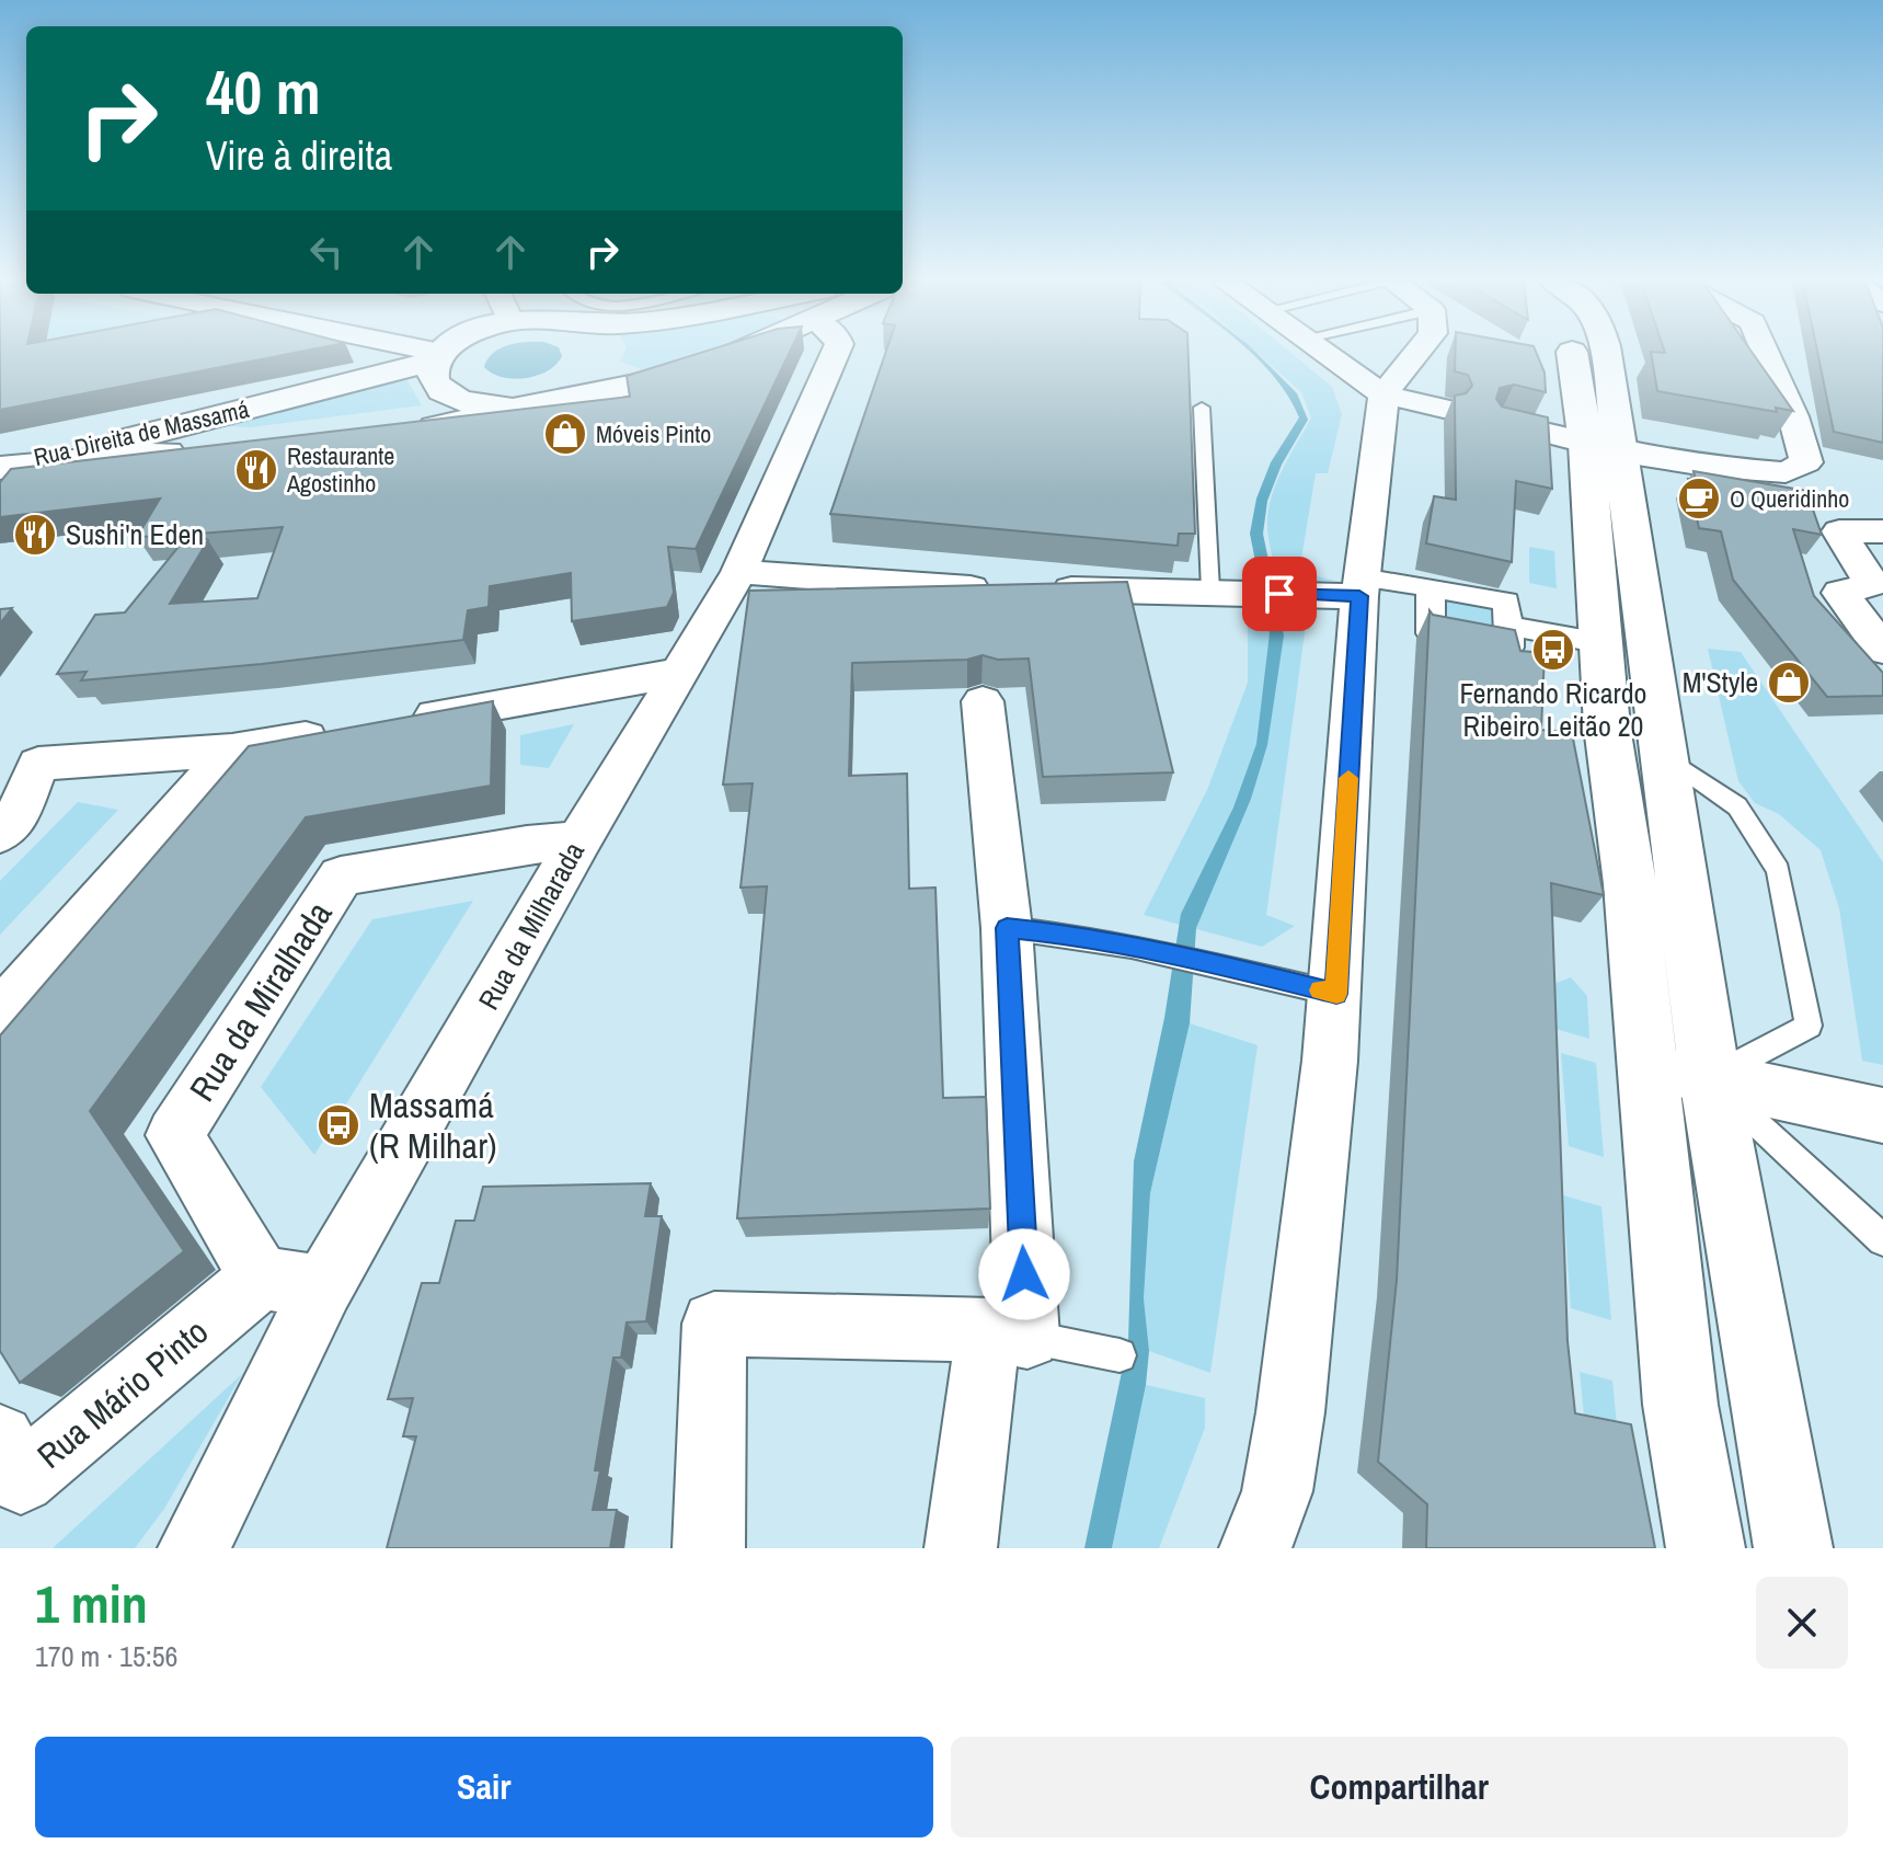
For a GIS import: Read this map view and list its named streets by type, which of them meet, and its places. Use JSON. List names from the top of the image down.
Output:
{
  "streets": {
    "street": [
      "Rua Direita de Massamá",
      "Rua da Milharada",
      "Rua da Miralhada",
      "Rua Mário Pinto"
    ]
  },
  "crossings": [
    ["Rua da Milharada", "Rua da Miralhada"],
    ["Rua da Miralhada", "Rua Mário Pinto"]
  ],
  "places": {
    "shop": ["Móveis Pinto", "M'Style"],
    "restaurant": ["Restaurante Agostinho", "Sushi'n Eden"],
    "cafe": ["O Queridinho"],
    "bus stop": ["Fernando Ricardo Ribeiro Leitão 20", "Massamá (R Milhar)"]
  },
  "page": {
    "turn": ["40 m", "Vire à direita"],
    "heading": ["1 min", "170 m · 15:56"],
    "buttons": ["Sair", "Compartilhar"]
  }
}
